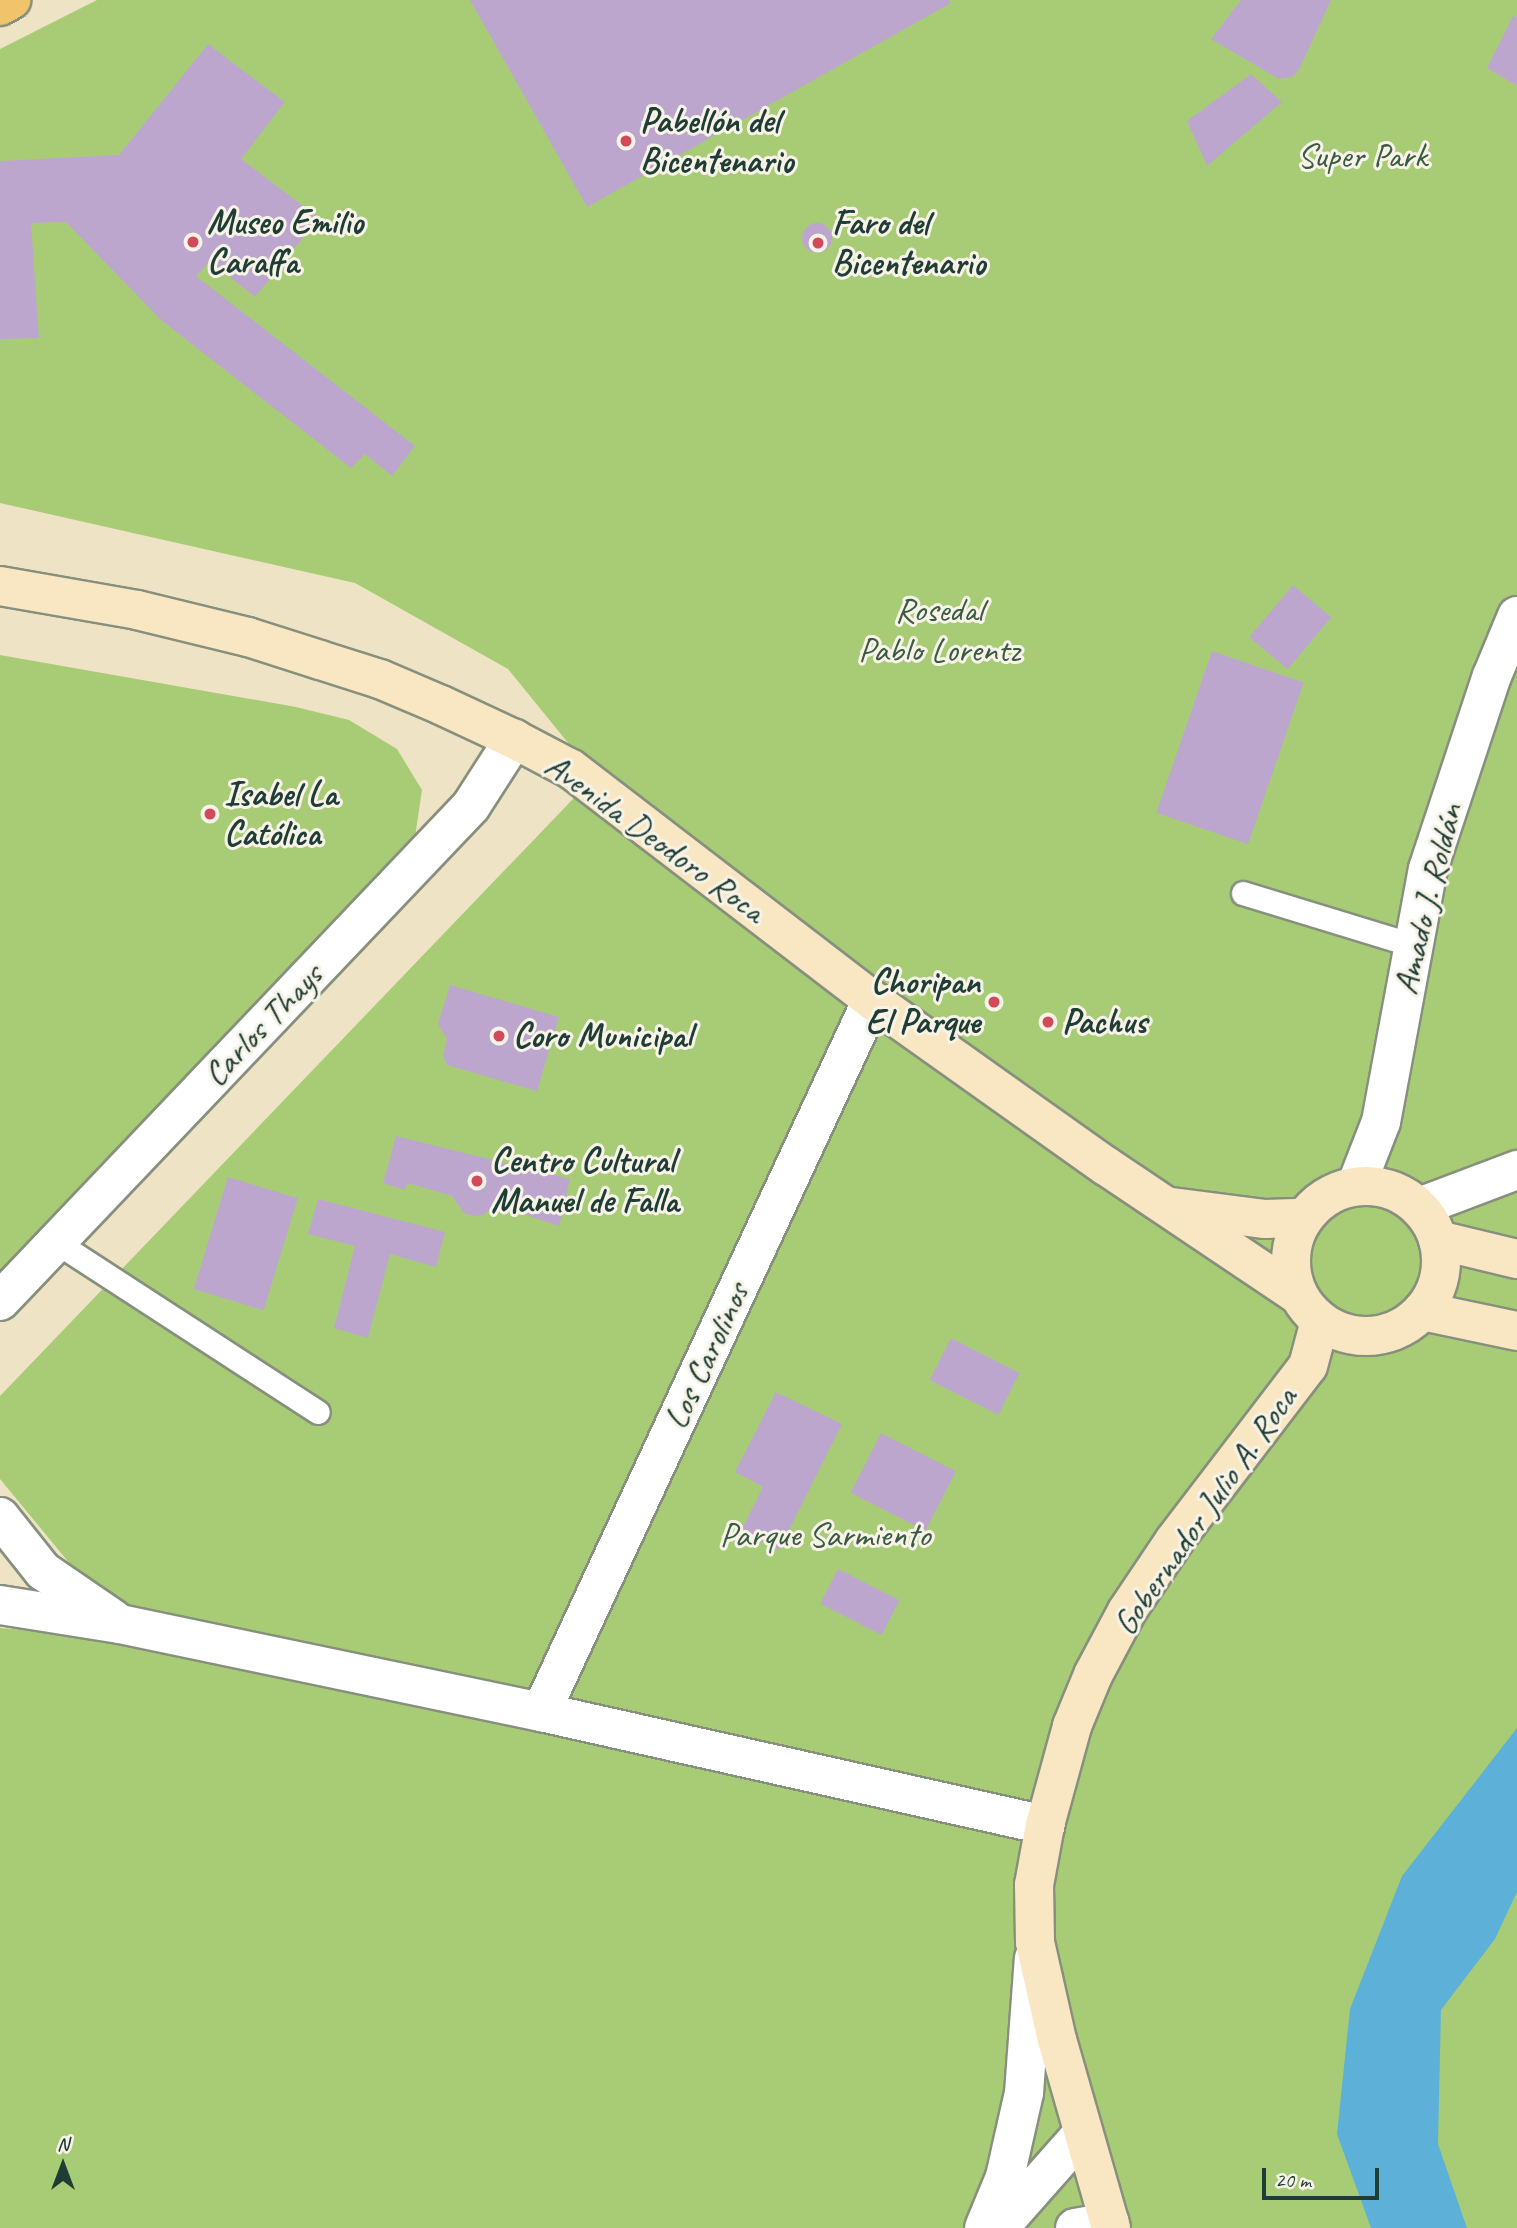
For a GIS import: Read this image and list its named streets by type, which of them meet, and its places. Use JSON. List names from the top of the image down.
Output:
{
  "streets": {
    "main road": ["Avenida Deodoro Roca", "Gobernador Julio A. Roca"],
    "street": ["Amado J. Roldán", "Carlos Thays", "Los Carolinos"]
  },
  "crossings": [
    ["Avenida Deodoro Roca", "Amado J. Roldán"],
    ["Avenida Deodoro Roca", "Carlos Thays"],
    ["Avenida Deodoro Roca", "Los Carolinos"],
    ["Avenida Deodoro Roca", "Gobernador Julio A. Roca"],
    ["Amado J. Roldán", "Gobernador Julio A. Roca"]
  ],
  "parks": ["Super Park", "Rosedal Pablo Lorentz", "Parque Sarmiento"],
  "places": [
    "Pabellón del Bicentenario",
    "Museo Emilio Caraffa",
    "Faro del Bicentenario",
    "Isabel La Católica",
    "Choripan El Parque",
    "Pachus",
    "Coro Municipal",
    "Centro Cultural Manuel de Falla"
  ],
  "scale_bar": "20 m",
  "north": "top"
}
